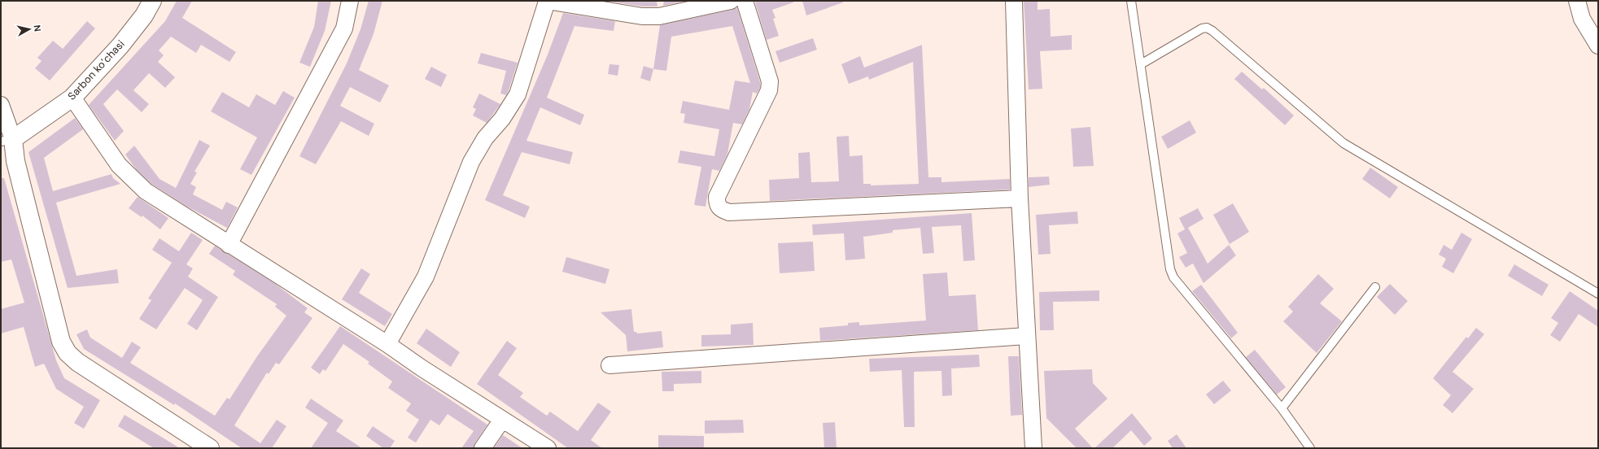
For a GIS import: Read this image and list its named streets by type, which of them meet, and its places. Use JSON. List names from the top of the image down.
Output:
{
  "streets": {
    "street": ["Sarbon koʻchasi"]
  },
  "north": "right"
}
